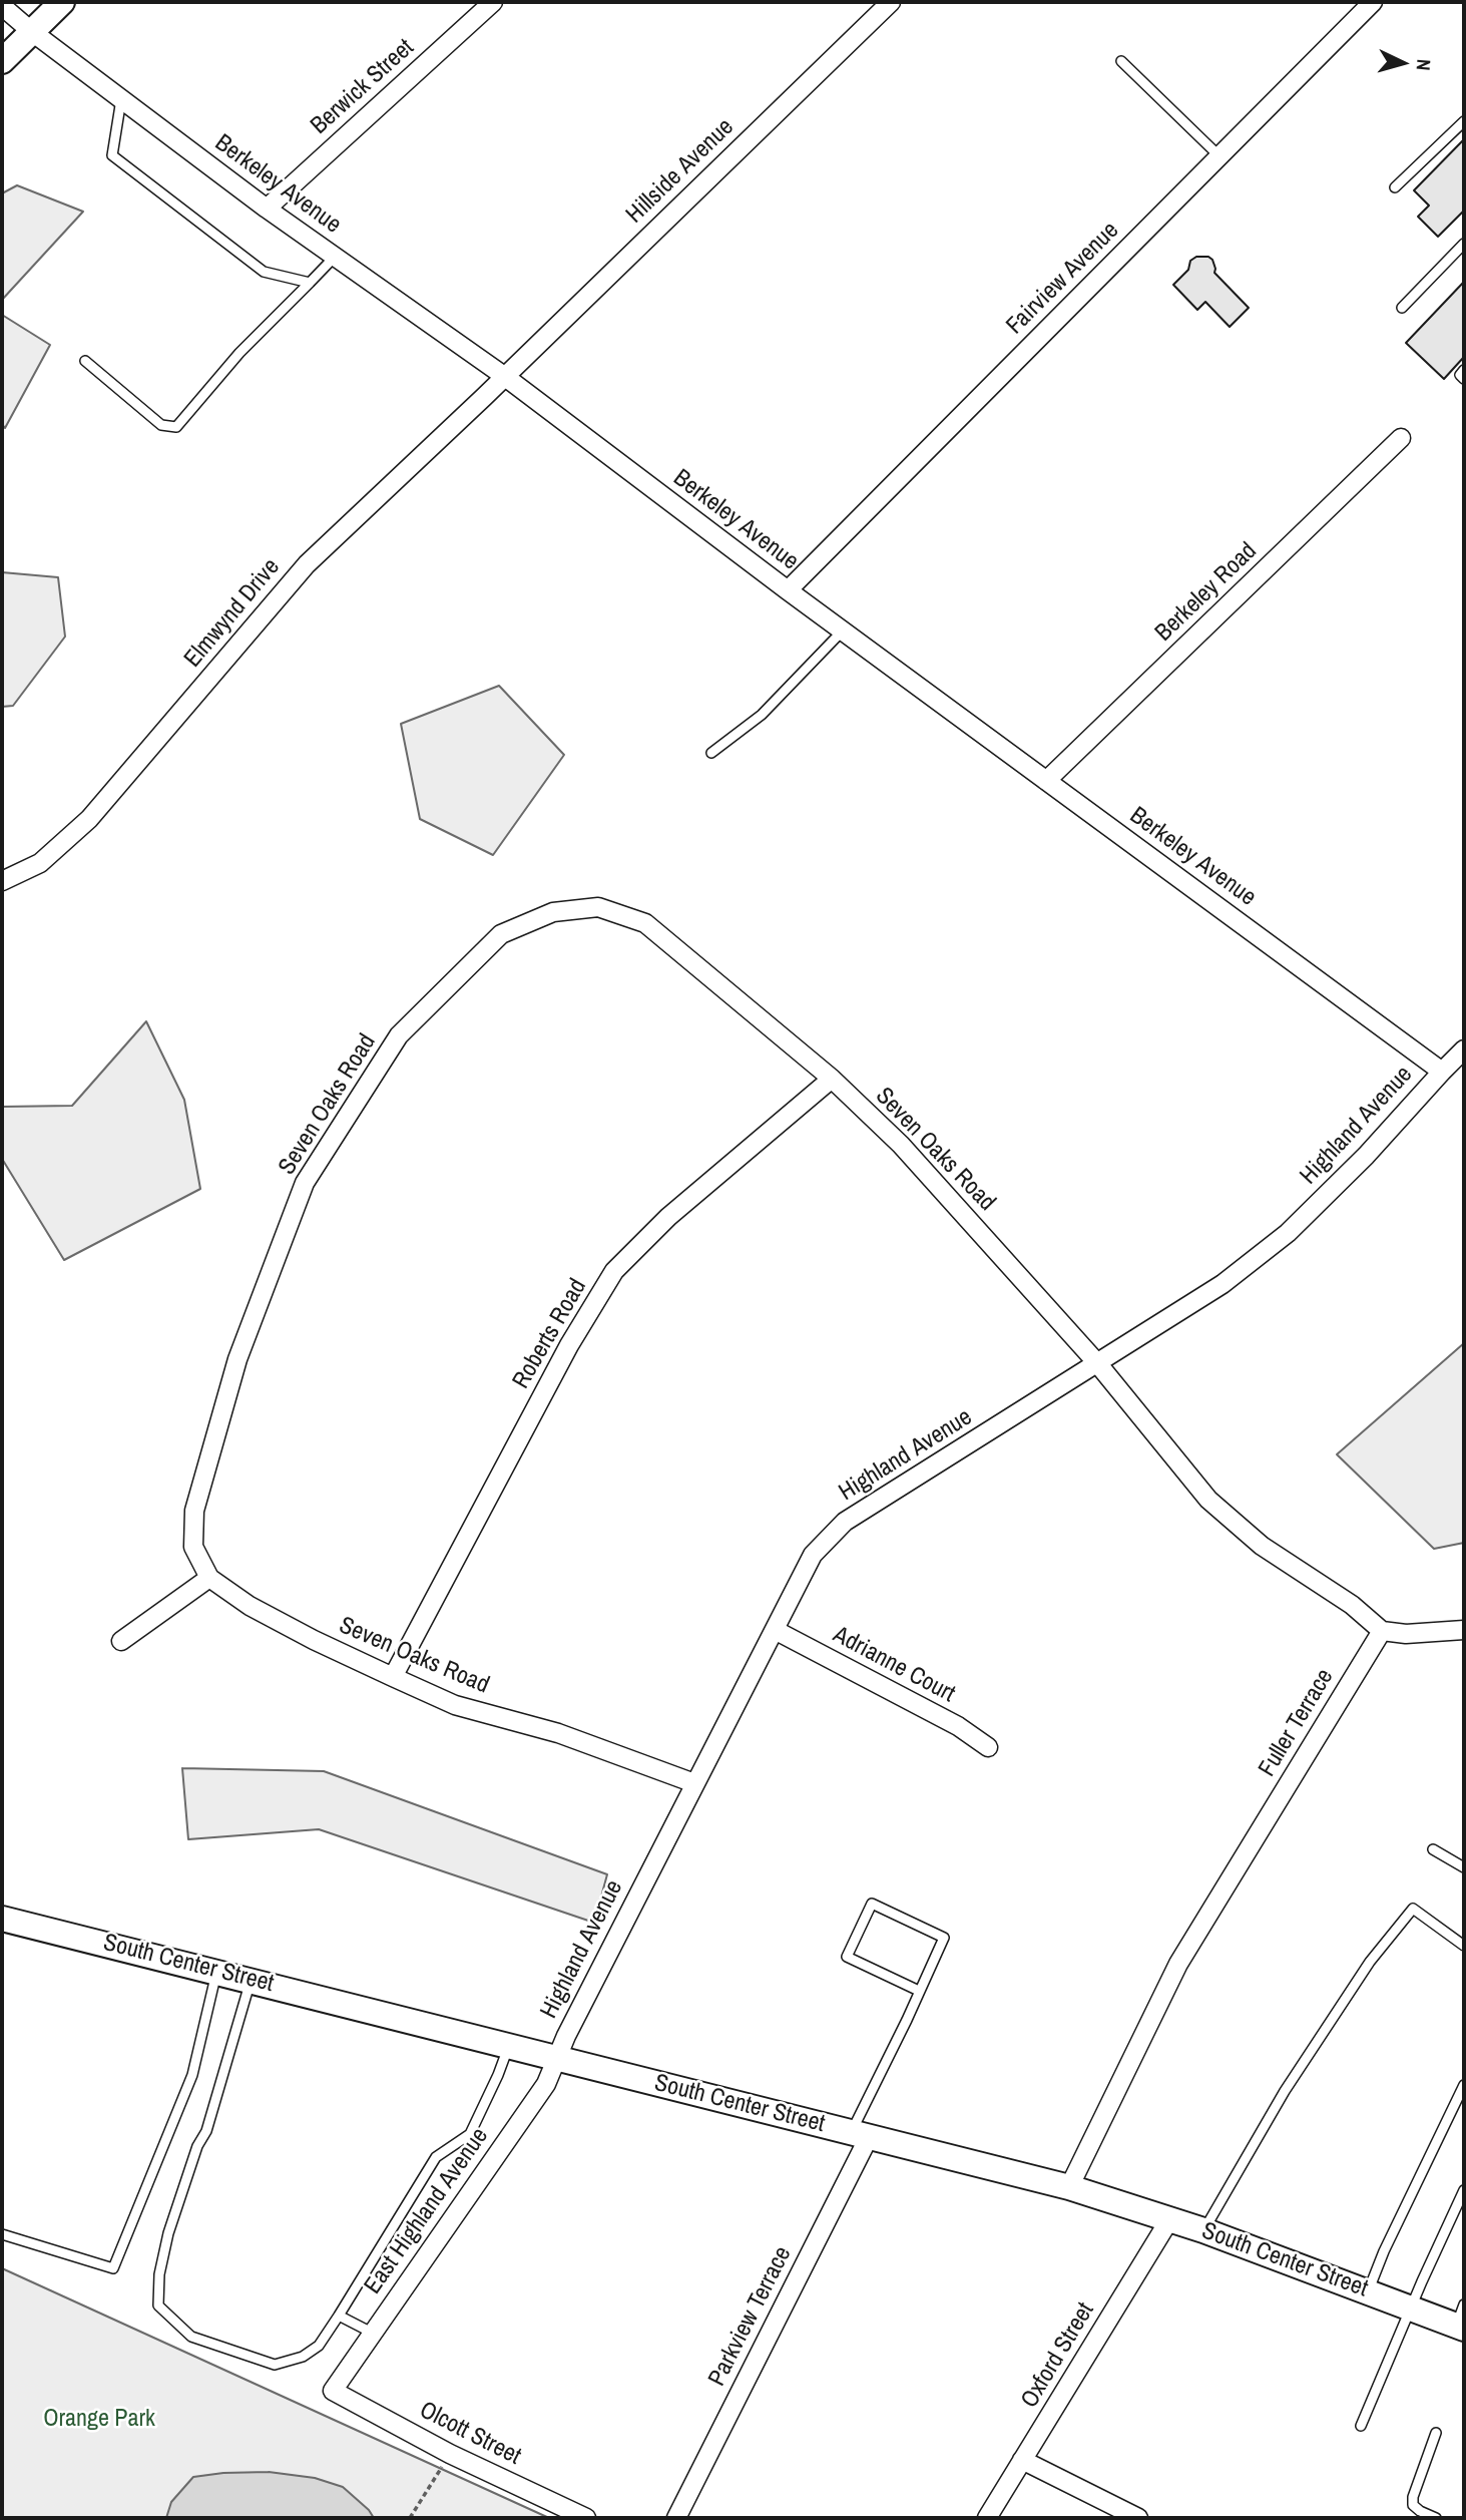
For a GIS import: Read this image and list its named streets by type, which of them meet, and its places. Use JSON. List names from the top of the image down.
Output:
{
  "streets": {
    "main road": ["South Center Street"],
    "street": [
      "Berwick Street",
      "Hillside Avenue",
      "Berkeley Avenue",
      "Fairview Avenue",
      "Berkeley Road",
      "Elmwynd Drive",
      "Seven Oaks Road",
      "Highland Avenue",
      "Roberts Road",
      "Adrianne Court",
      "Fuller Terrace",
      "East Highland Avenue",
      "Parkview Terrace",
      "Oxford Street",
      "Olcott Street"
    ]
  },
  "crossings": [
    ["Berwick Street", "Berkeley Avenue"],
    ["Hillside Avenue", "Berkeley Avenue"],
    ["Hillside Avenue", "Elmwynd Drive"],
    ["Berkeley Avenue", "Fairview Avenue"],
    ["Berkeley Avenue", "Berkeley Road"],
    ["Berkeley Avenue", "Elmwynd Drive"],
    ["Berkeley Avenue", "Highland Avenue"],
    ["Seven Oaks Road", "Highland Avenue"],
    ["Seven Oaks Road", "Roberts Road"],
    ["Highland Avenue", "Adrianne Court"],
    ["Highland Avenue", "South Center Street"],
    ["Highland Avenue", "East Highland Avenue"],
    ["Fuller Terrace", "South Center Street"],
    ["South Center Street", "East Highland Avenue"],
    ["South Center Street", "Parkview Terrace"],
    ["South Center Street", "Oxford Street"],
    ["East Highland Avenue", "Olcott Street"]
  ],
  "parks": ["Orange Park"],
  "north": "right"
}
